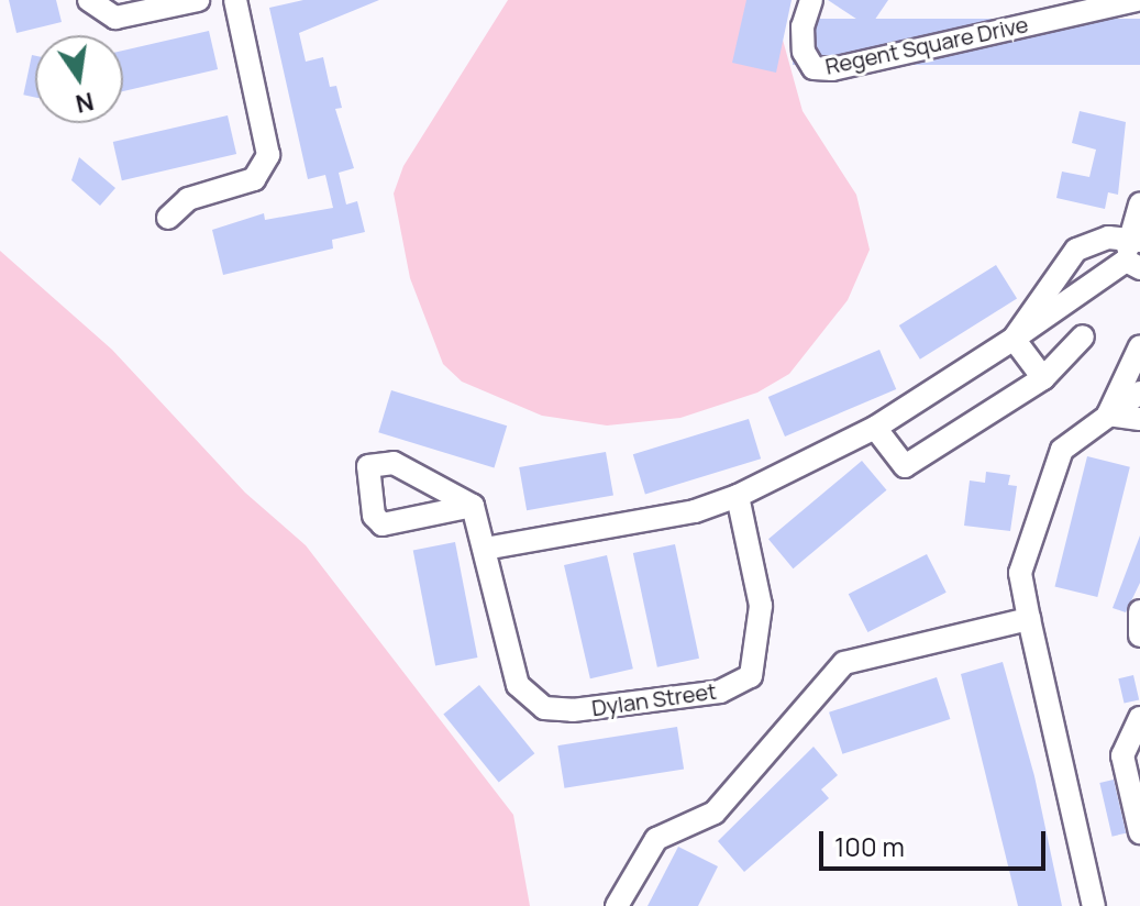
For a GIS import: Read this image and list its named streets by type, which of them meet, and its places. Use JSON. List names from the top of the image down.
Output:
{
  "streets": {
    "street": ["Regent Square Drive", "Dylan Street"]
  },
  "scale_bar": "100 m",
  "north": "bottom"
}
